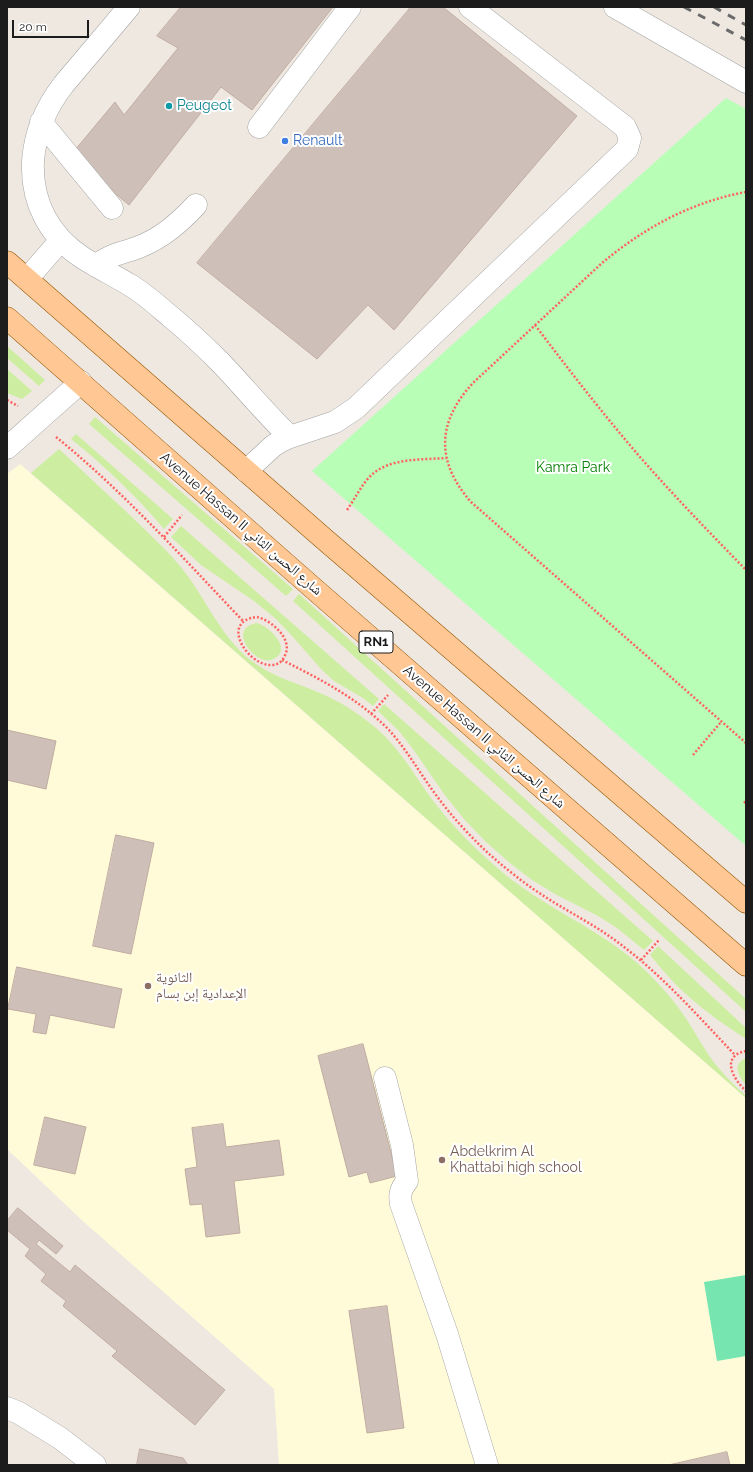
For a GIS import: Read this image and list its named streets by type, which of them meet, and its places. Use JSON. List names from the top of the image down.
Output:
{
  "streets": {
    "main road": ["Avenue Hassan II شارع الحسن الثاني", "RN1"]
  },
  "parks": ["Kamra Park"],
  "places": [
    "Peugeot",
    "Renault",
    "الثانوية الإعدادية إبن بسام",
    "Abdelkrim Al Khattabi high school"
  ],
  "scale_bar": "20 m"
}
